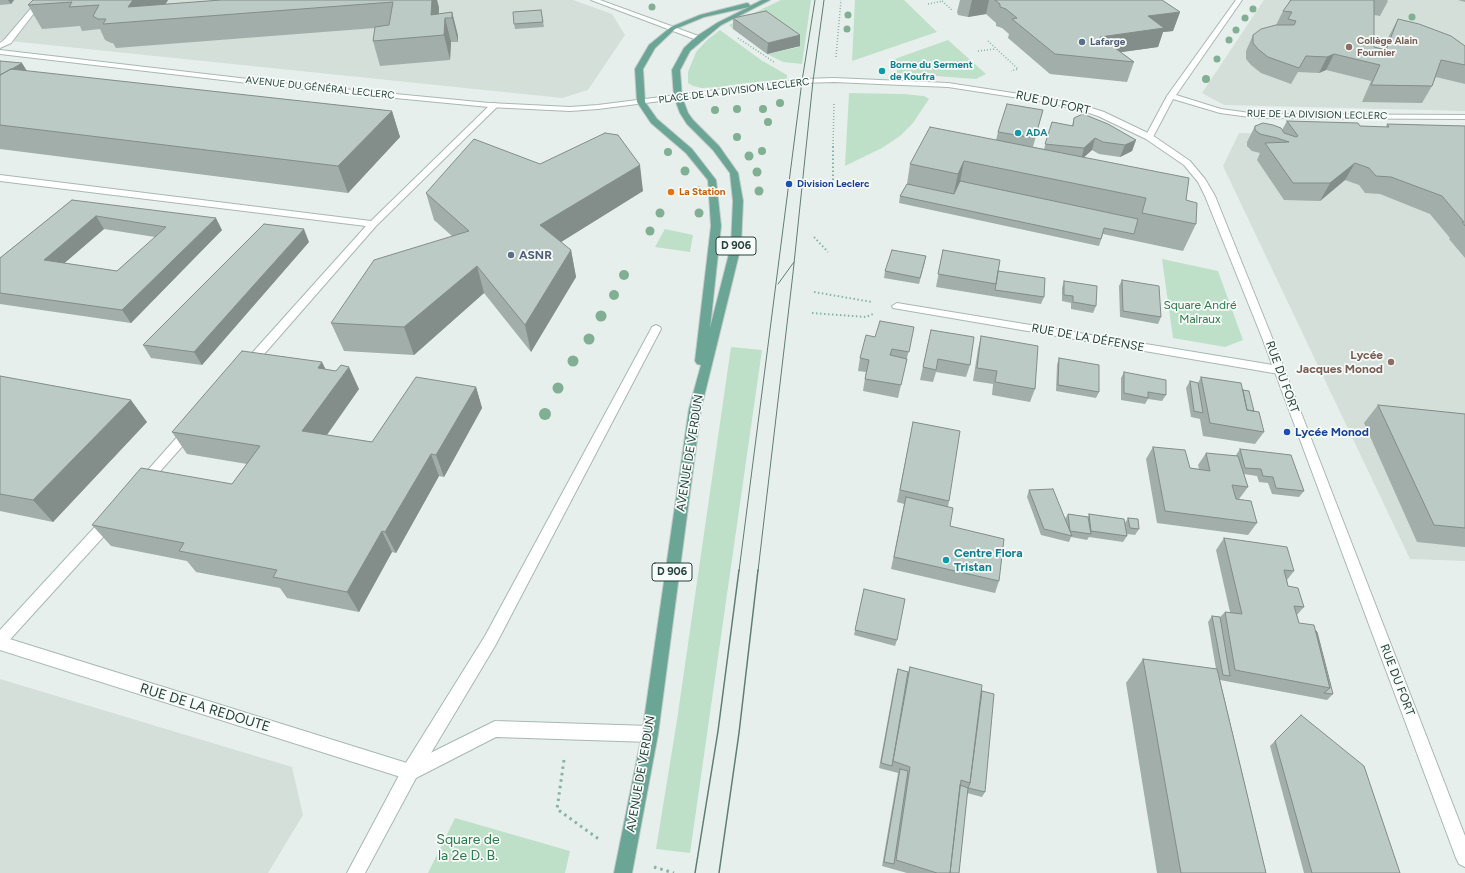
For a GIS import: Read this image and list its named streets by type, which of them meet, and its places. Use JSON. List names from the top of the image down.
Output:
{
  "streets": {
    "main road": ["D 906", "AVENUE DE VERDUN"],
    "street": [
      "AVENUE DU GÉNÉRAL LECLERC",
      "PLACE DE LA DIVISION LECLERC",
      "RUE DU FORT",
      "RUE DE LA DIVISION LECLERC",
      "RUE DE LA DÉFENSE",
      "RUE DE LA REDOUTE"
    ]
  },
  "crossings": [
    ["AVENUE DU GÉNÉRAL LECLERC", "PLACE DE LA DIVISION LECLERC"],
    ["AVENUE DU GÉNÉRAL LECLERC", "D 906"],
    ["PLACE DE LA DIVISION LECLERC", "RUE DU FORT"],
    ["PLACE DE LA DIVISION LECLERC", "D 906"],
    ["PLACE DE LA DIVISION LECLERC", "AVENUE DE VERDUN"],
    ["RUE DU FORT", "RUE DE LA DÉFENSE"],
    ["D 906", "AVENUE DE VERDUN"]
  ],
  "parks": ["Square André Malraux", "Square de la 2e D. B."],
  "places": [
    "Lafarge",
    "Collège Alain Fournier",
    "Borne du Serment de Koufra",
    "ADA",
    "Division Leclerc",
    "La Station",
    "ASNR",
    "Lycée Jacques Monod",
    "Lycée Monod",
    "Centre Flora Tristan"
  ]
}
